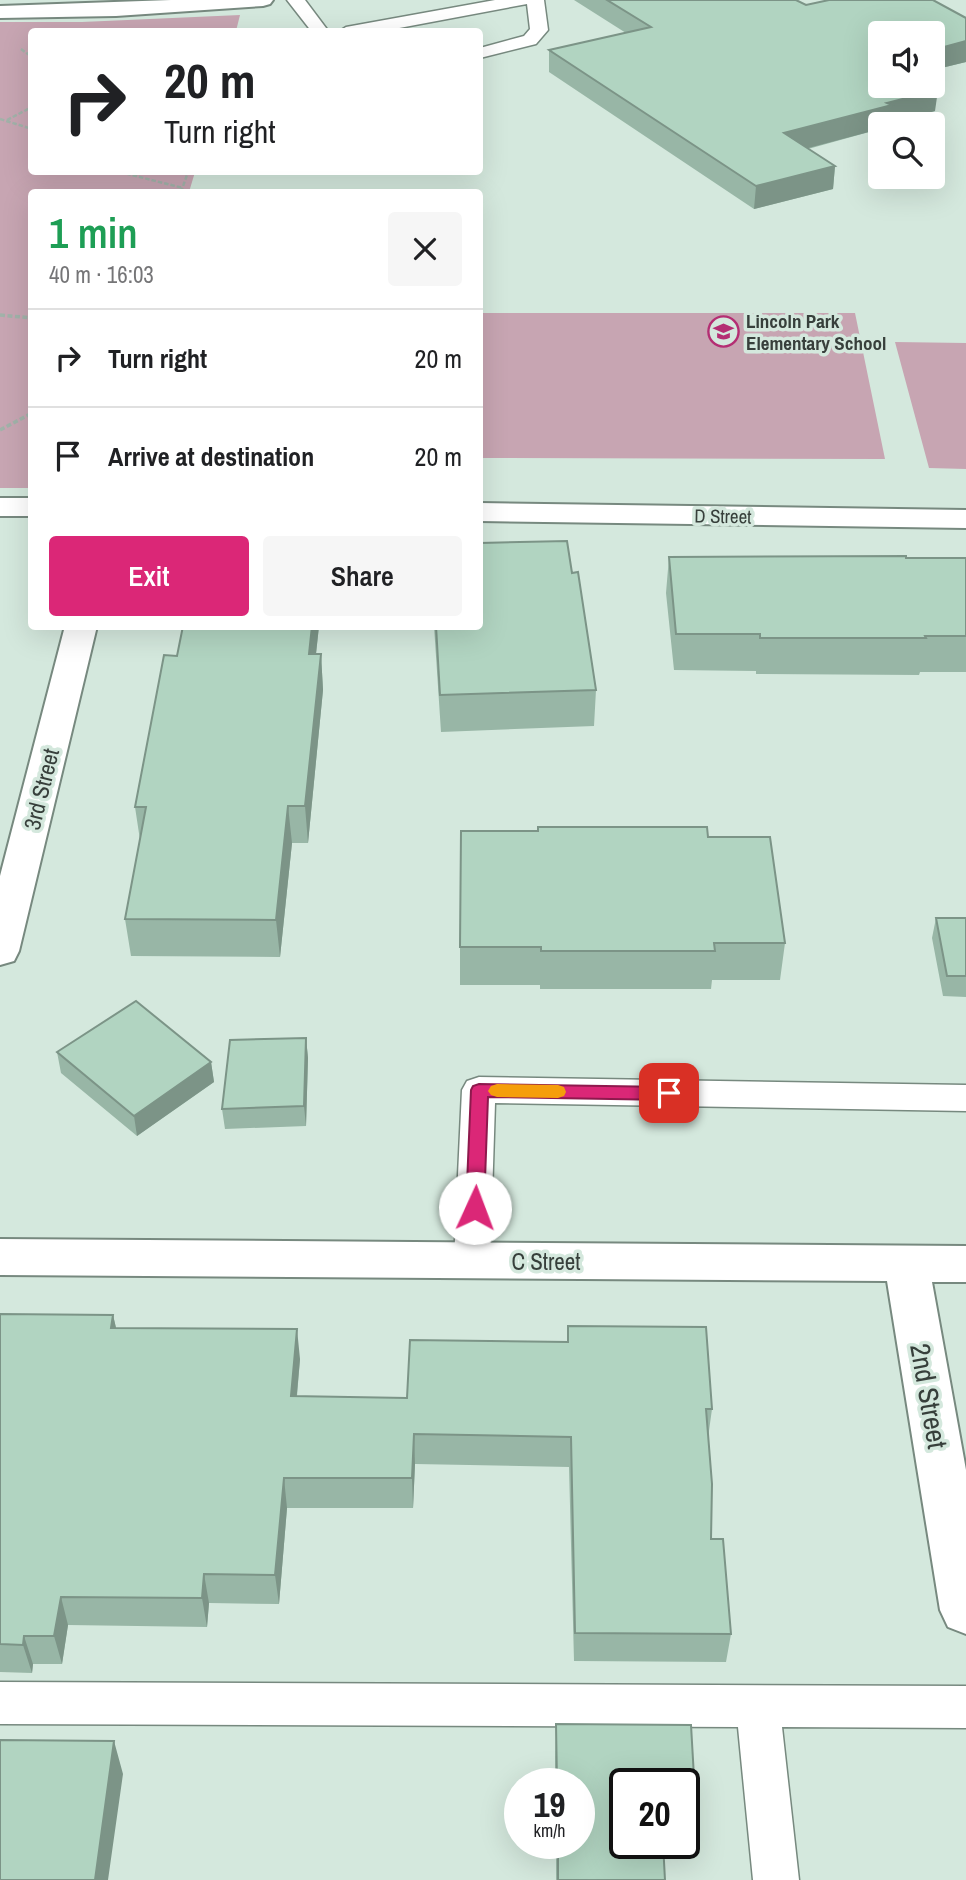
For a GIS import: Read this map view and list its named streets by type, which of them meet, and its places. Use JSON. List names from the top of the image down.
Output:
{
  "streets": {
    "street": [
      "D Street",
      "3rd Street",
      "C Street",
      "2nd Street"
    ]
  },
  "crossings": [
    ["C Street", "2nd Street"]
  ],
  "places": {
    "school or university": ["Lincoln Park Elementary School"]
  },
  "page": {
    "turn": ["20 m", "Turn right"],
    "heading": ["1 min", "40 m · 16:03"],
    "list": [
      {
        "name": "Turn right",
        "value": "20 m"
      },
      {
        "name": "Arrive at destination",
        "value": "20 m"
      }
    ],
    "buttons": ["Exit", "Share"],
    "speed": "19 km/h",
    "limit": "20"
  }
}
